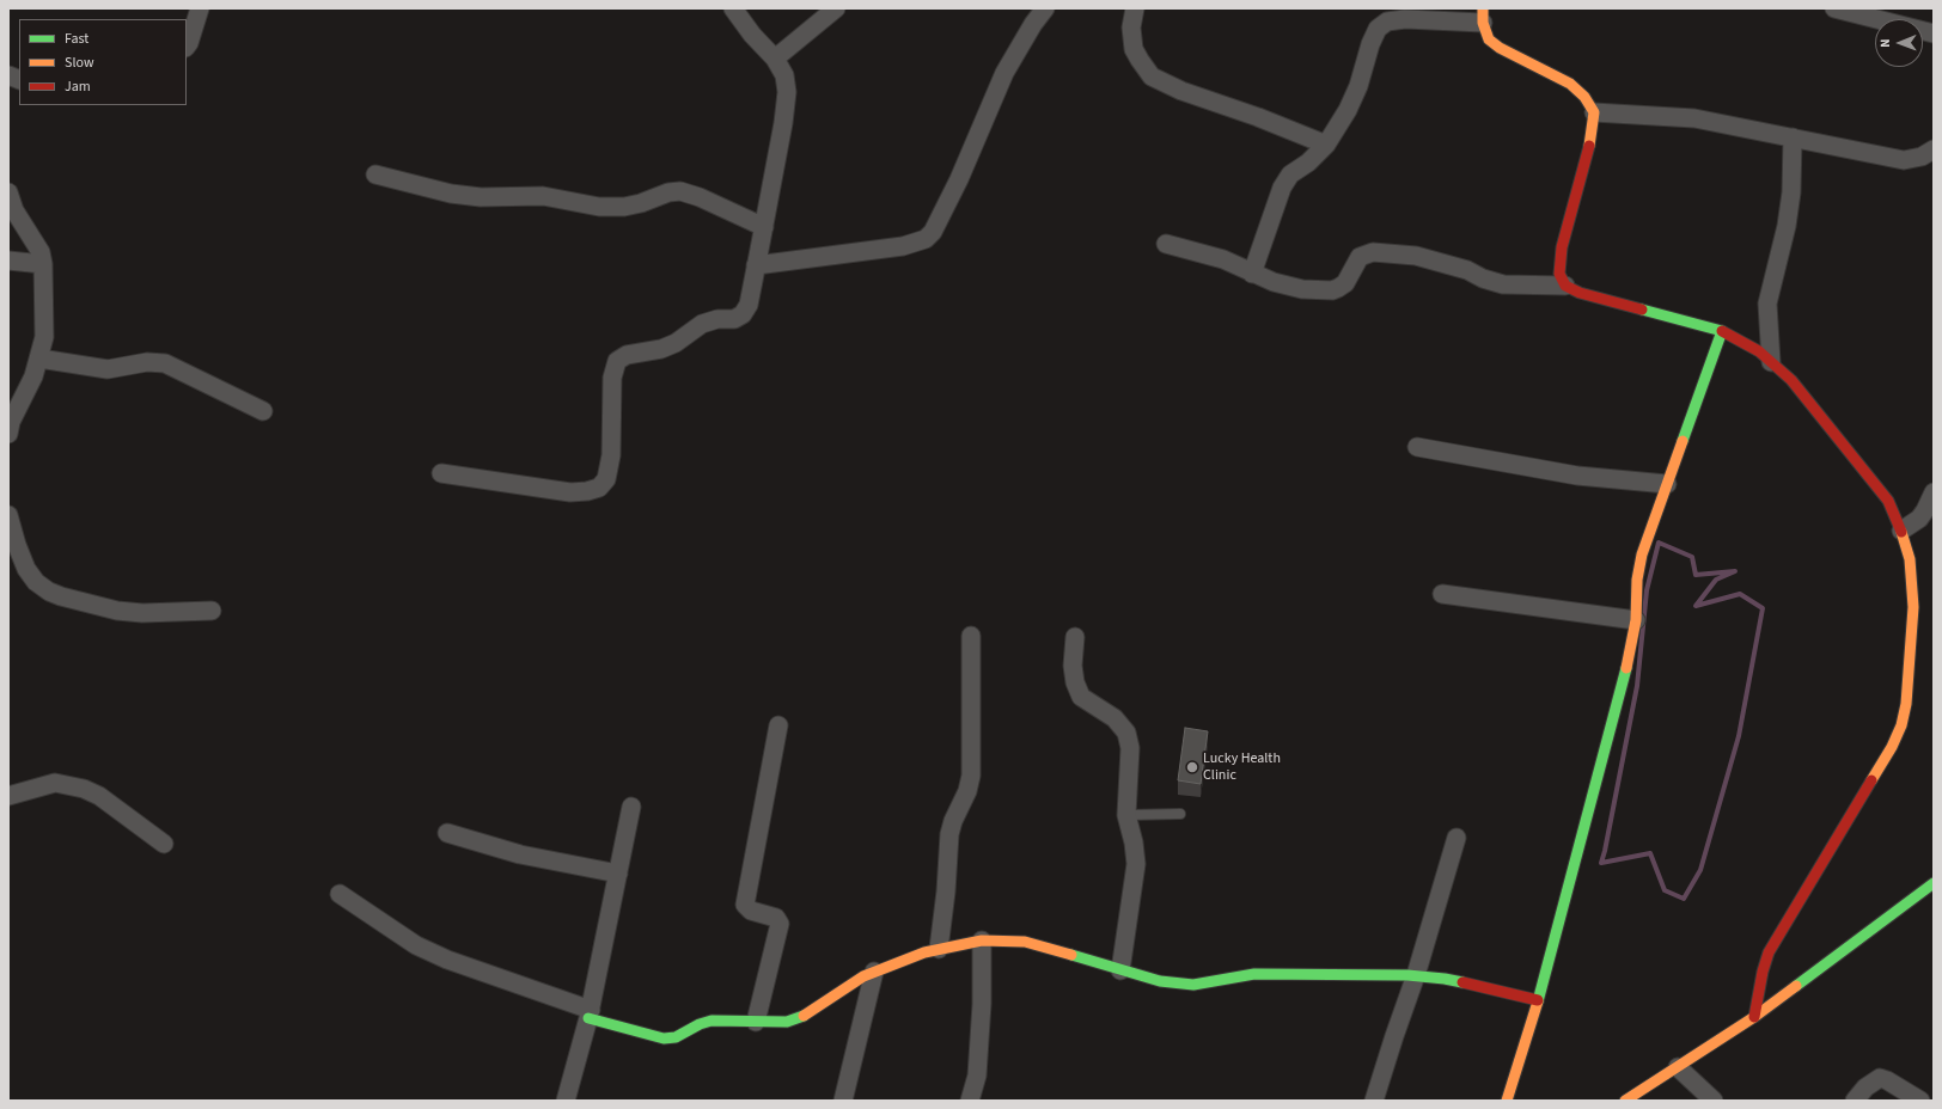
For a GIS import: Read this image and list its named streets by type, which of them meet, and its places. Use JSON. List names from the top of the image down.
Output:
{
  "places": ["Lucky Health Clinic"],
  "legend": ["Fast", "Slow", "Jam"],
  "north": "left"
}
